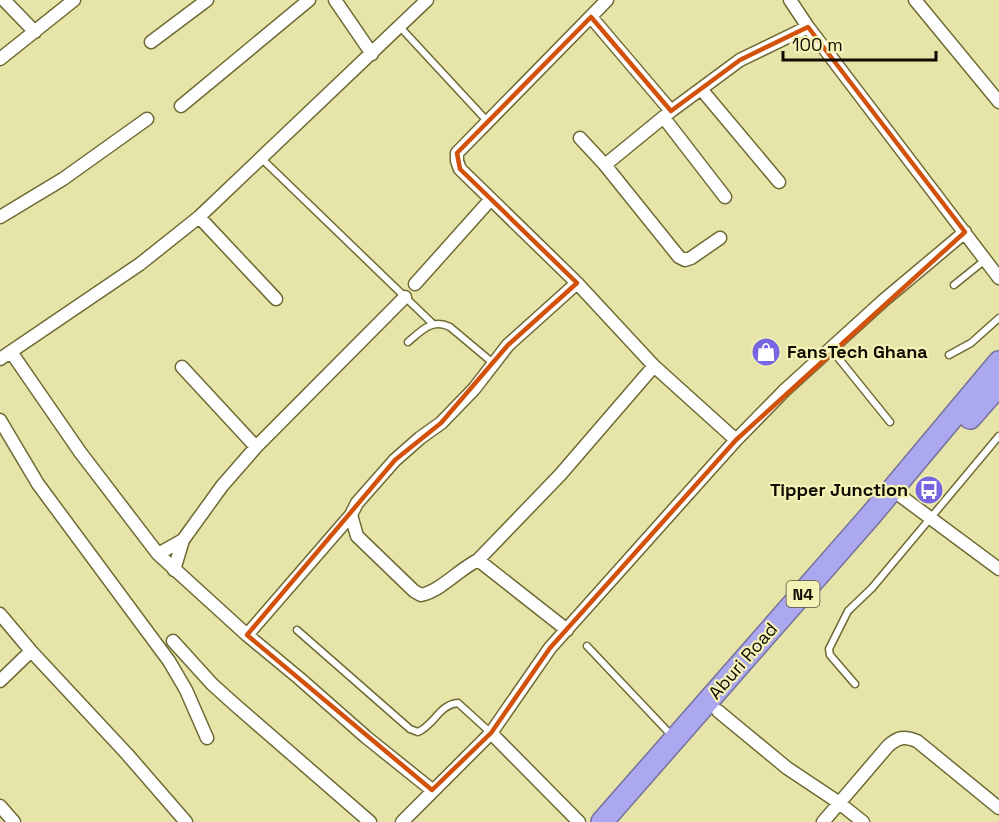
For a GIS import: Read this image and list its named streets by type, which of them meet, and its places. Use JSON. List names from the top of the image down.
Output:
{
  "streets": {
    "highway": ["N4", "Aburi Road"]
  },
  "places": {
    "shop": ["FansTech Ghana"],
    "bus stop": ["Tipper Junction"]
  },
  "scale_bar": "100 m"
}
